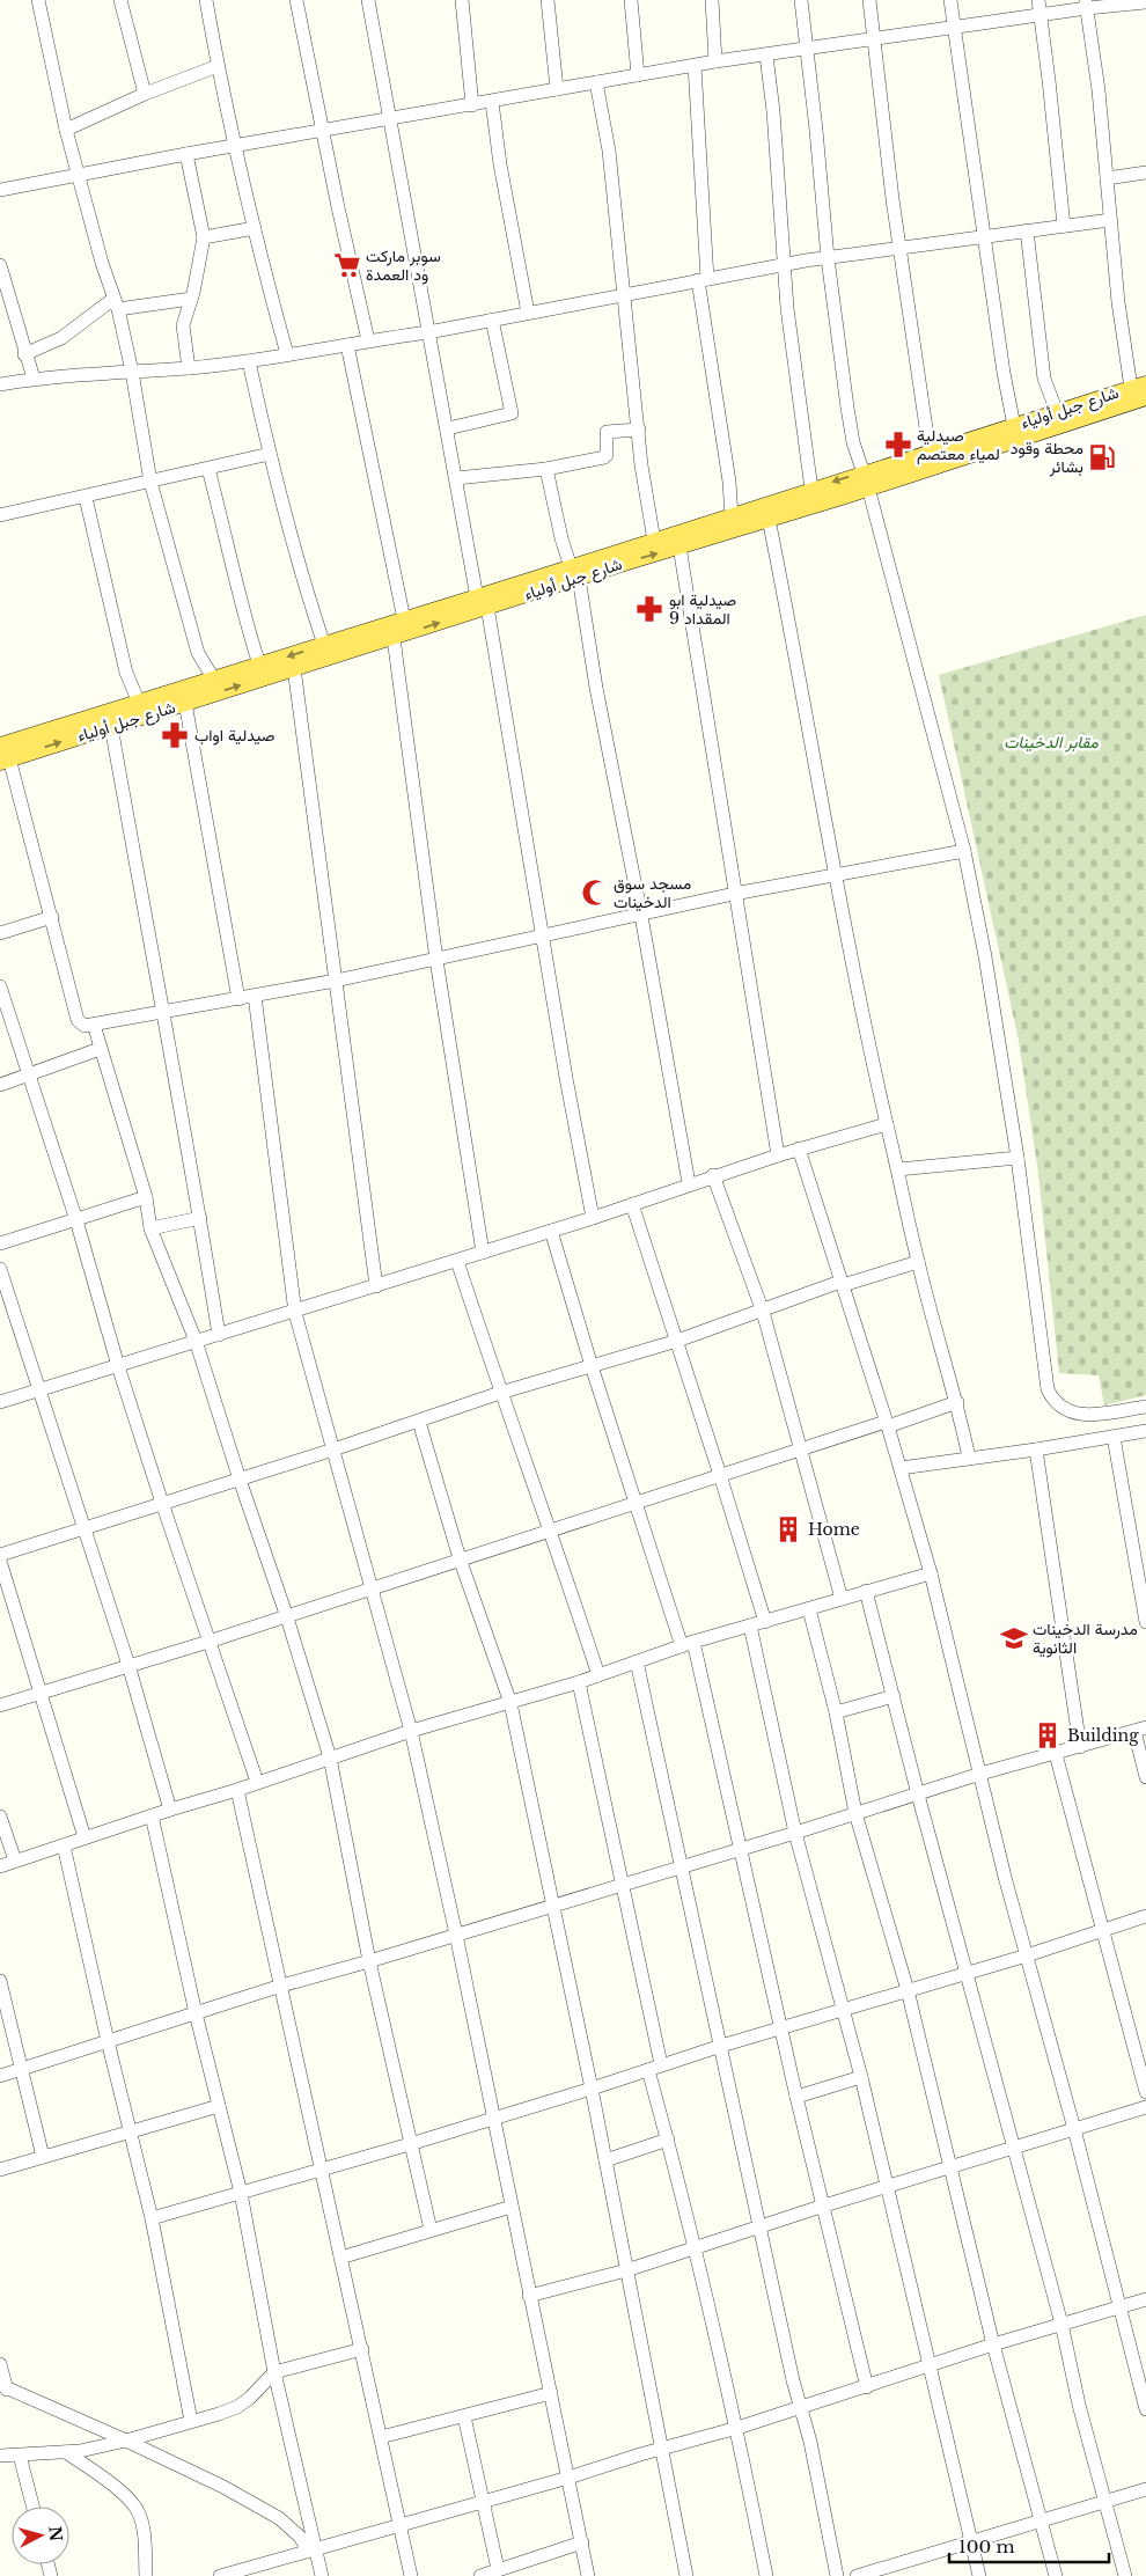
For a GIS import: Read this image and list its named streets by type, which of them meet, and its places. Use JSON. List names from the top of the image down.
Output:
{
  "streets": {
    "main road": ["شارع جبل أولياء"]
  },
  "parks": ["مقابر الدخينات"],
  "places": {
    "supermarket": ["سوبر ماركت ود العمدة"],
    "pharmacy": ["صيدلية لمياء معتصم", "صيدلية ابو المقداد 9", "صيدلية اواب"],
    "fuel station": ["محطة وقود بشائر"],
    "mosque": ["مسجد سوق الدخينات"],
    "building": ["Home", "Building"],
    "school or university": ["مدرسة الدخينات الثانوية"]
  },
  "scale_bar": "100 m",
  "north": "right"
}
